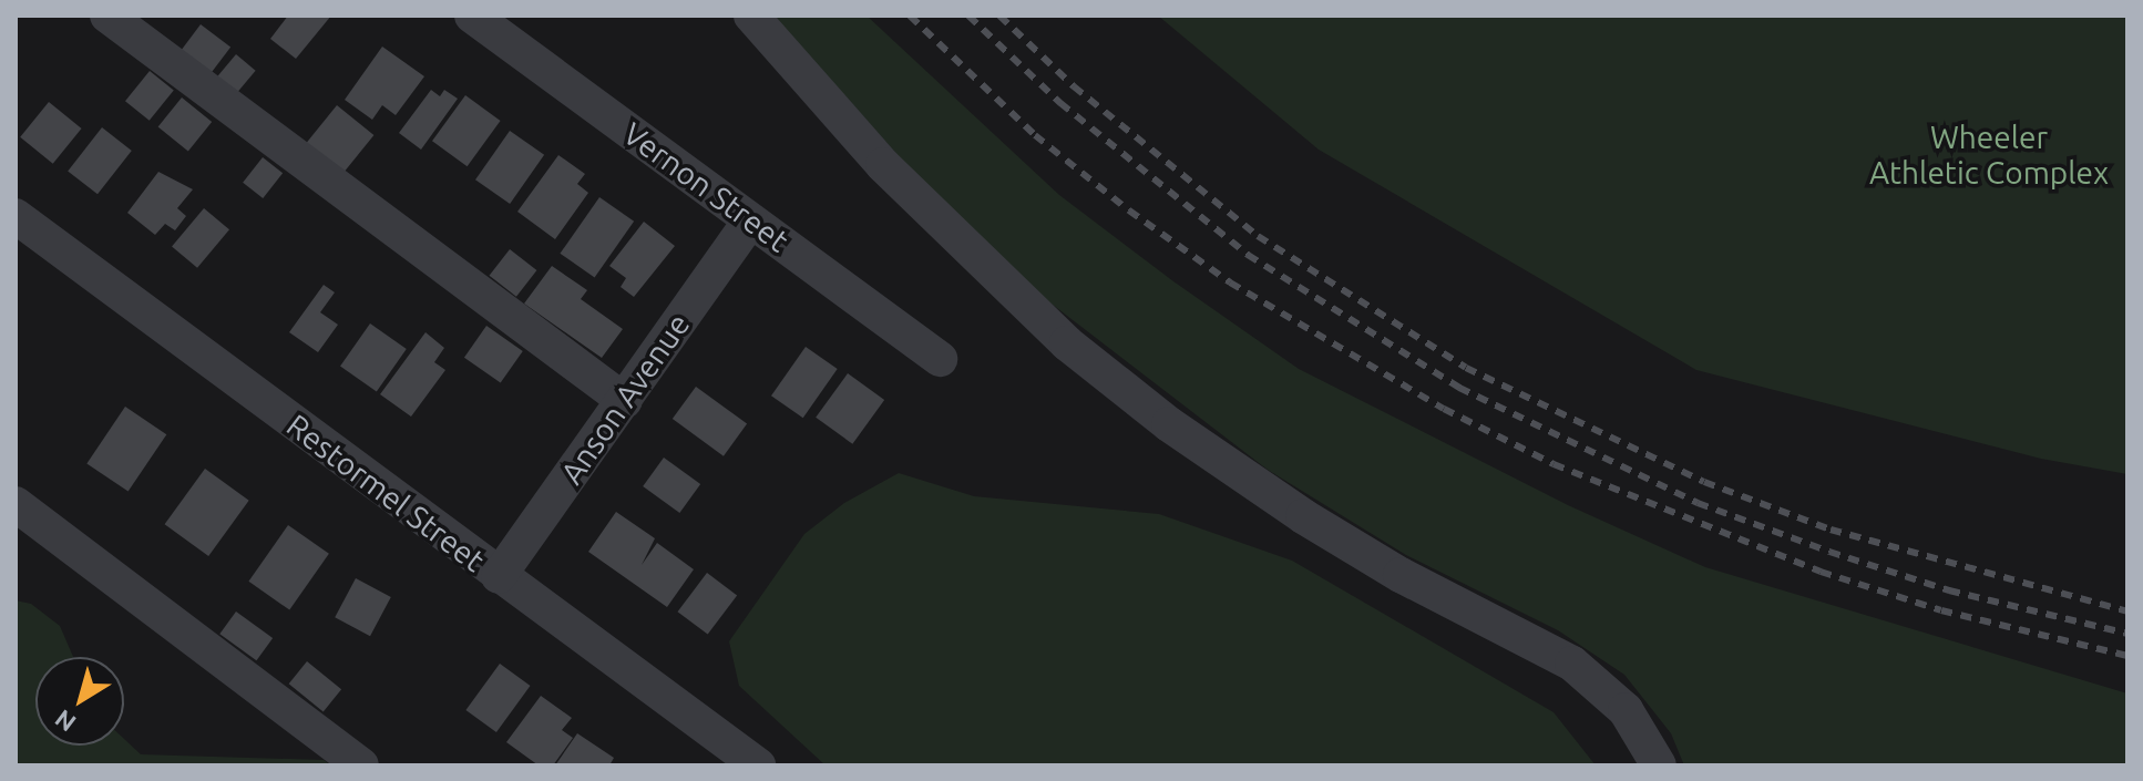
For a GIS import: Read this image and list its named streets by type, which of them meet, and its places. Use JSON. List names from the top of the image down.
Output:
{
  "streets": {
    "street": ["Vernon Street", "Anson Avenue", "Restormel Street"]
  },
  "crossings": [
    ["Vernon Street", "Anson Avenue"],
    ["Anson Avenue", "Restormel Street"]
  ],
  "parks": ["Wheeler Athletic Complex"],
  "north": "bottom left"
}
